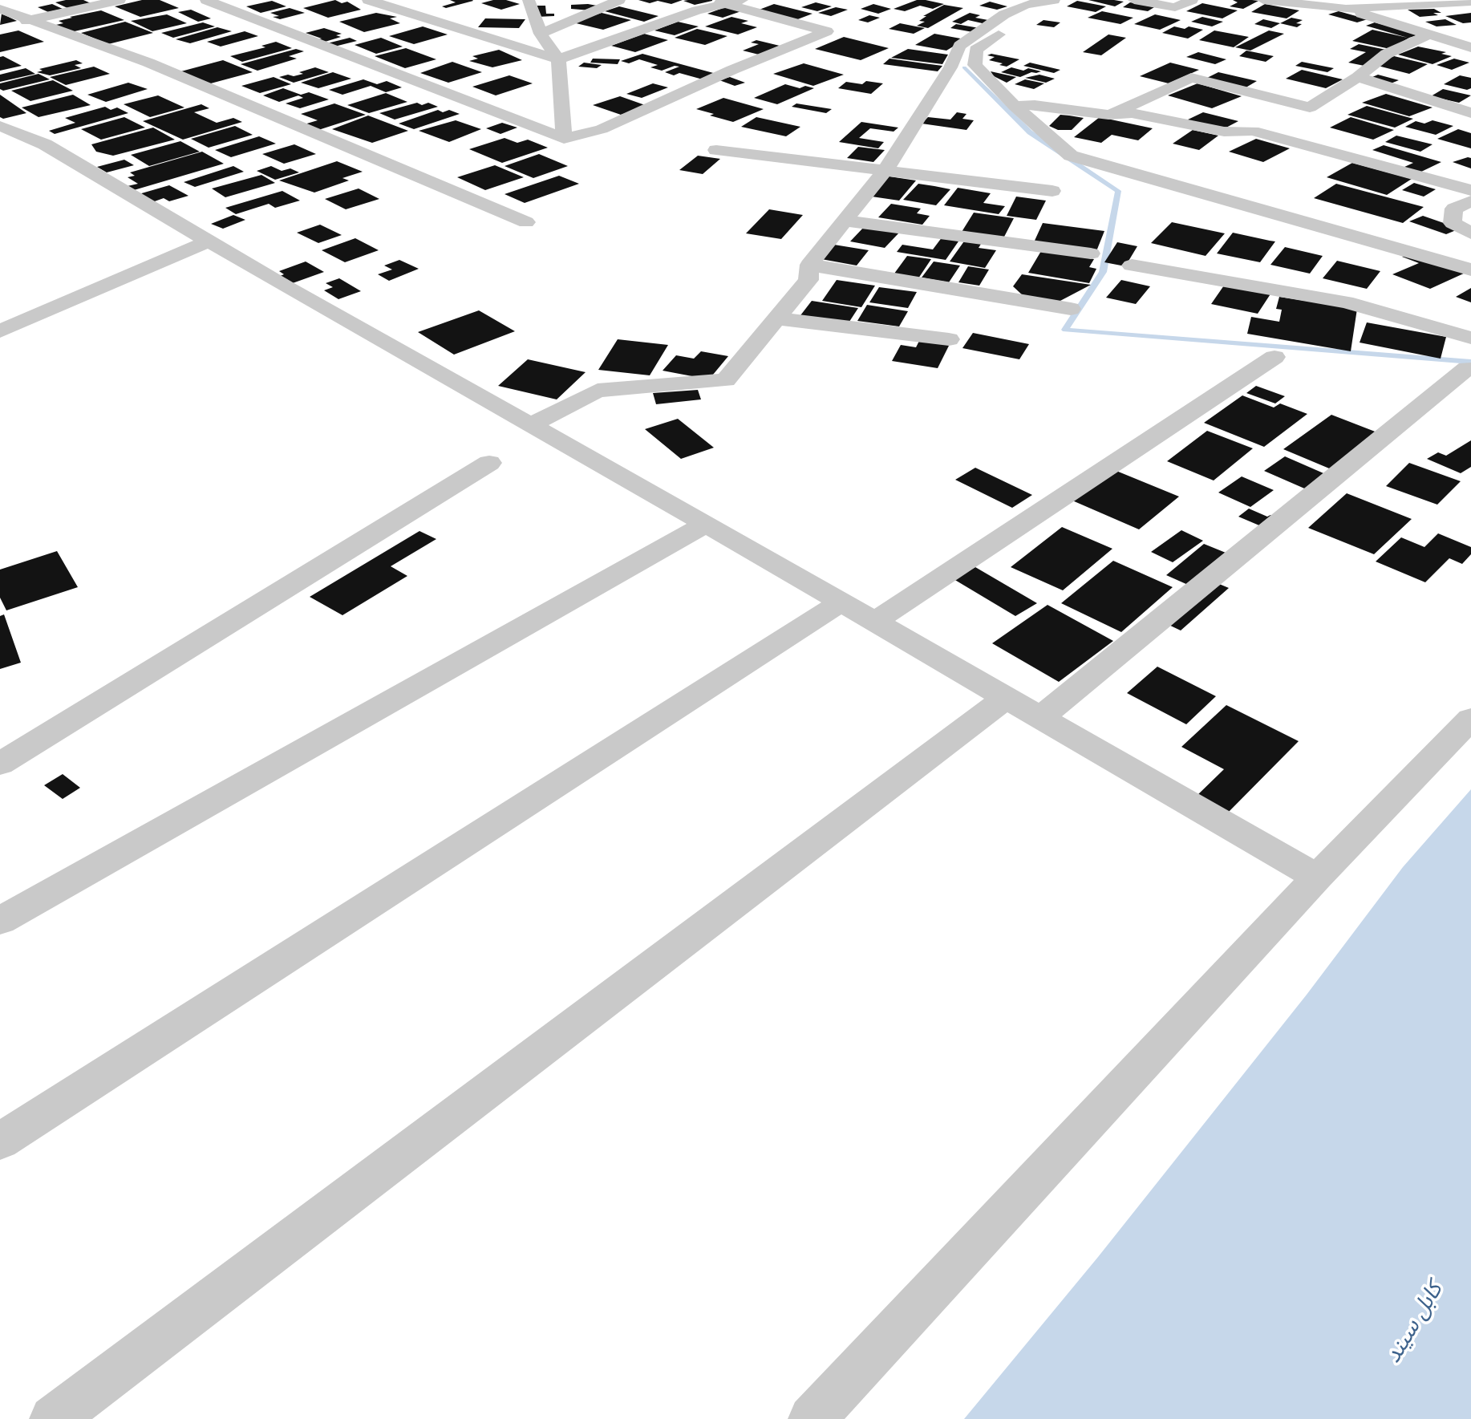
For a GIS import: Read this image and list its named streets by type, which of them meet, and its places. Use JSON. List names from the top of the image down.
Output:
{
  "water": ["کابل سيند"]
}
